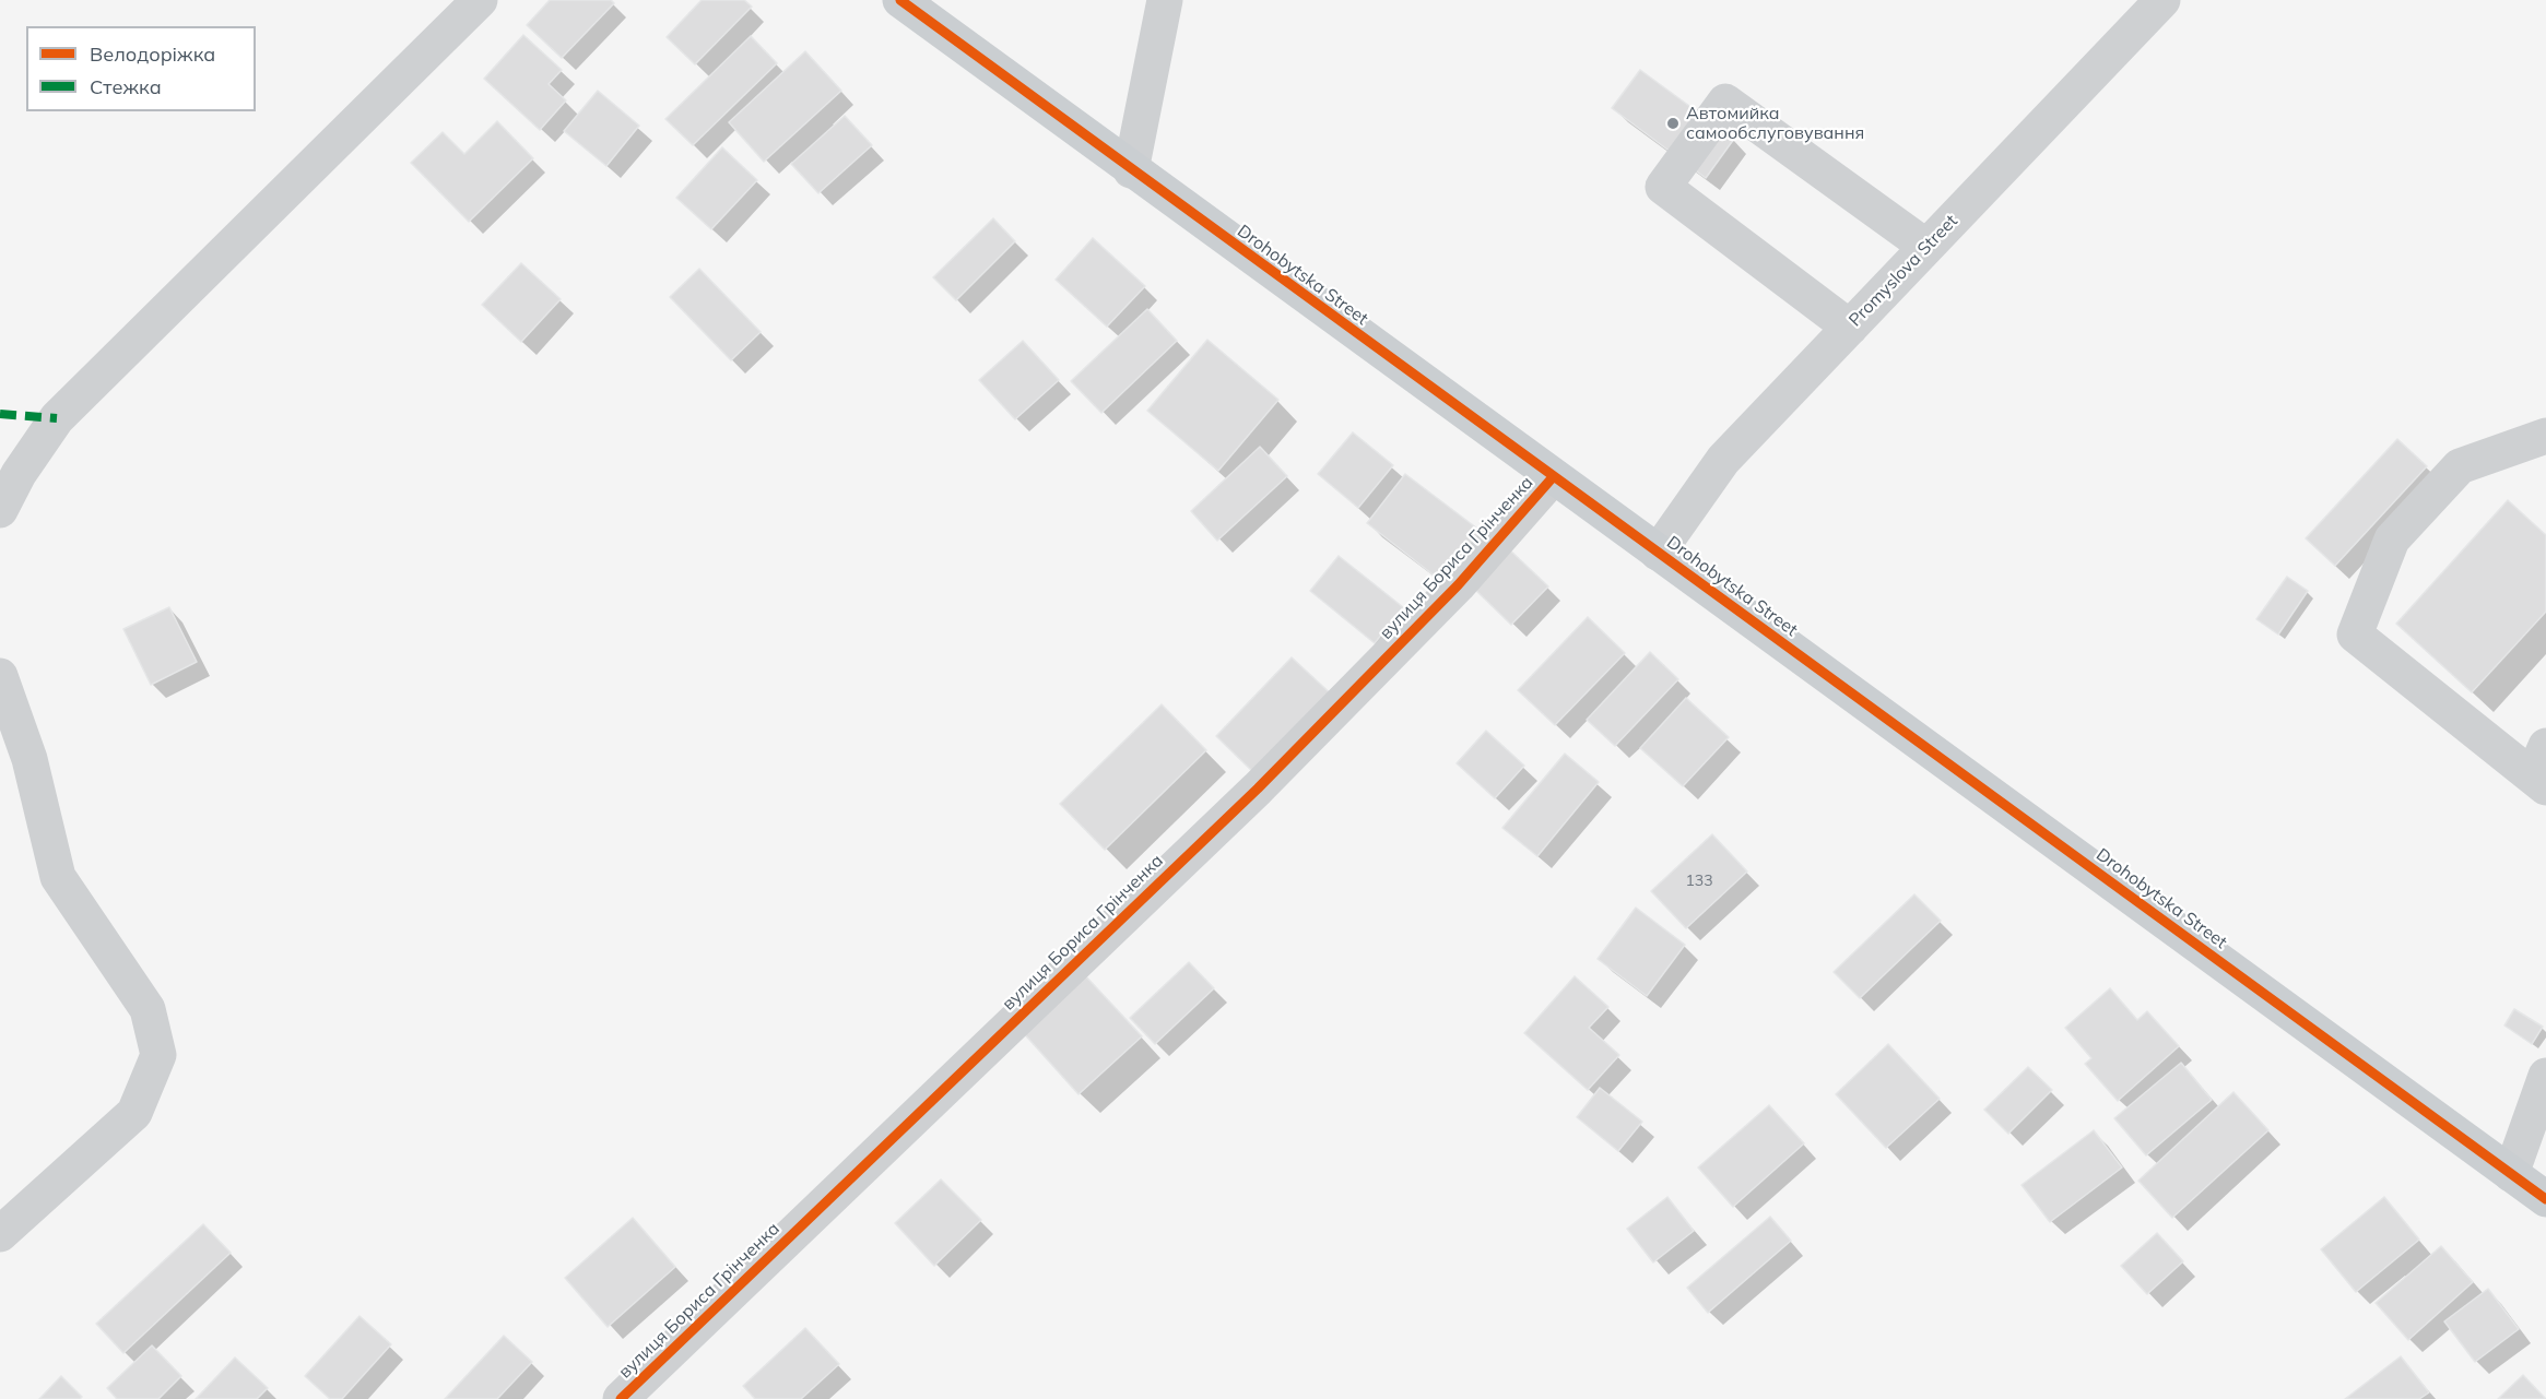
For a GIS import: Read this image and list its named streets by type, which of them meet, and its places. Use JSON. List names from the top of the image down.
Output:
{
  "streets": {
    "main road": ["Drohobytska Street"],
    "street": ["Promyslova Street", "вулиця Бориса Грінченка"]
  },
  "crossings": [
    ["Promyslova Street", "Drohobytska Street"],
    ["Drohobytska Street", "вулиця Бориса Грінченка"]
  ],
  "places": ["Автомийка самообслуговування"],
  "house_numbers": ["133"],
  "legend": ["Велодоріжка", "Стежка"]
}
